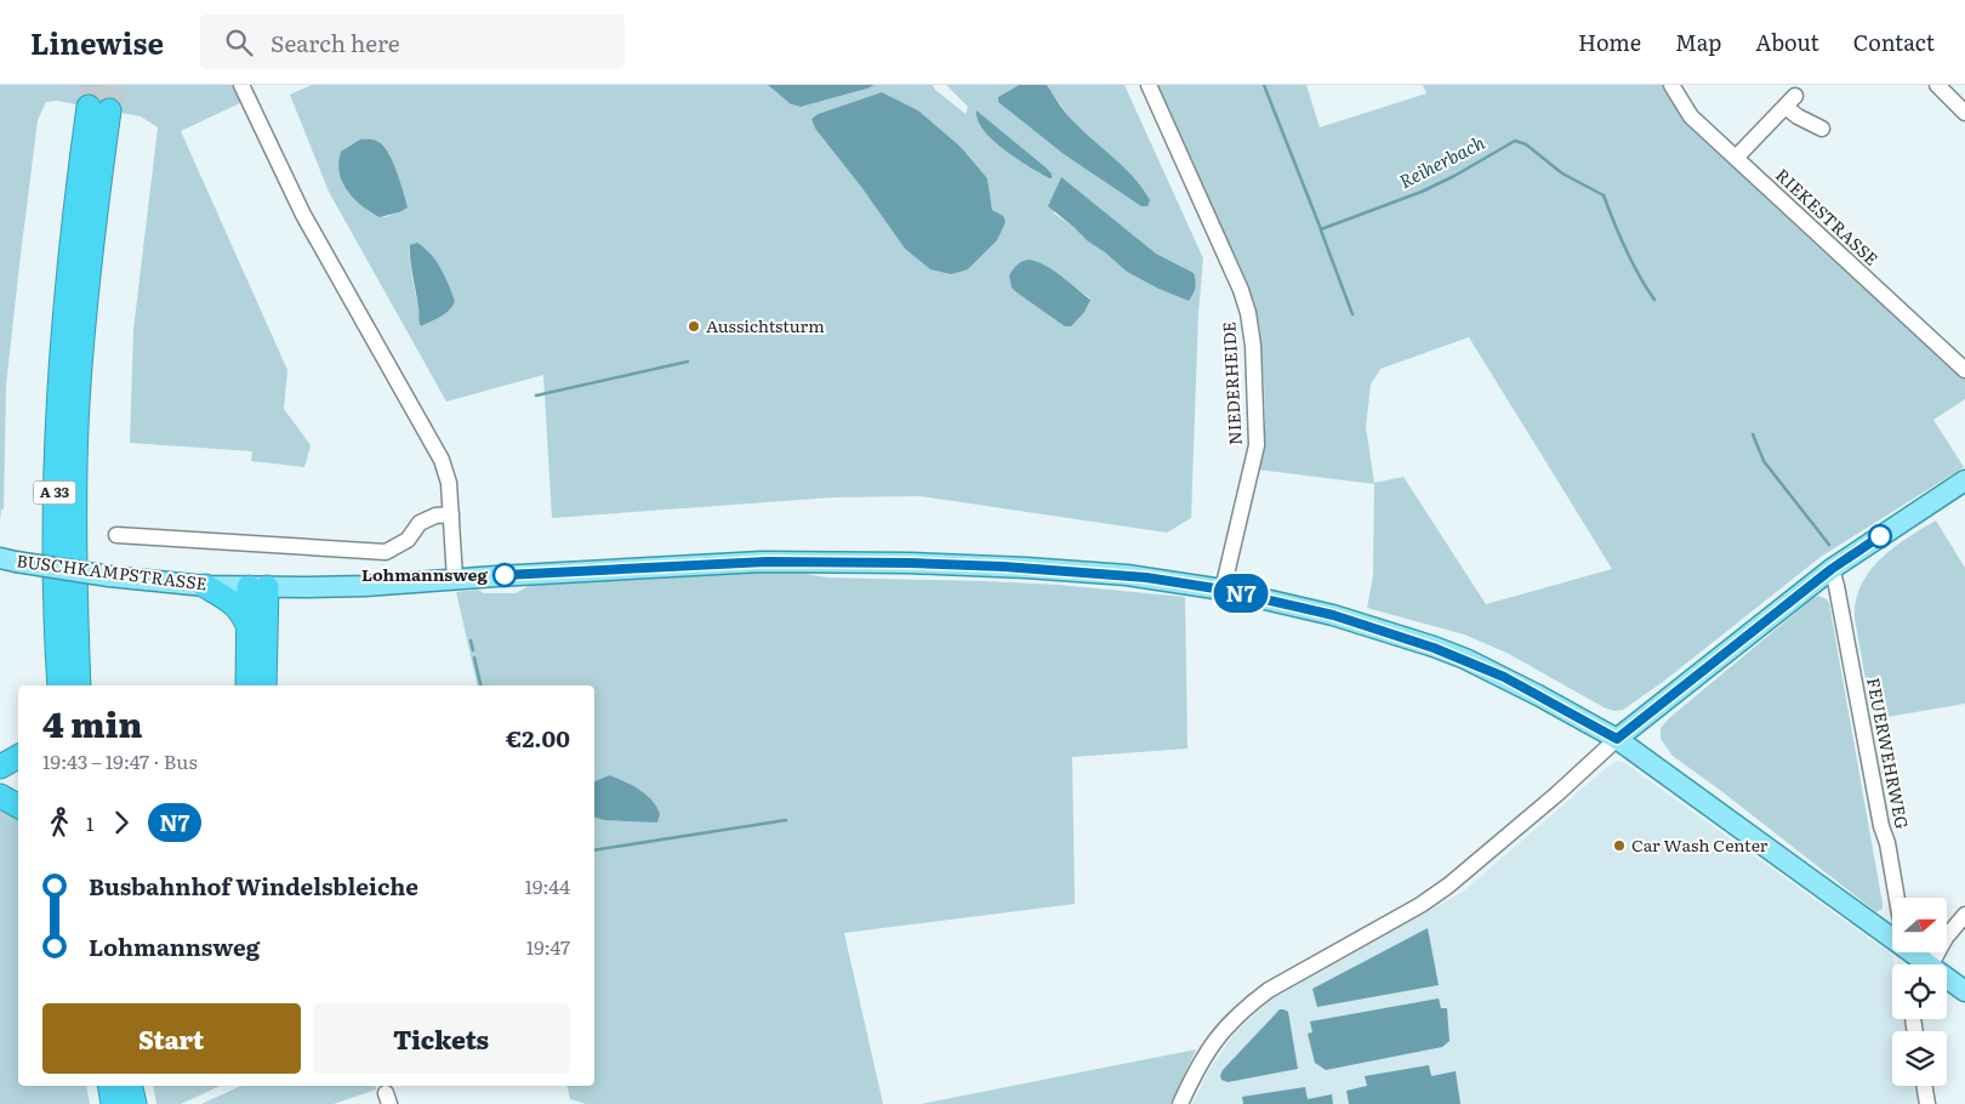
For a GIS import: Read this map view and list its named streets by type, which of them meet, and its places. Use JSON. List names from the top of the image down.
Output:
{
  "streets": {
    "highway": ["A 33"],
    "main road": ["BUSCHKAMPSTRASSE"],
    "street": ["RIEKESTRASSE", "NIEDERHEIDE", "FEUERWEHRWEG"]
  },
  "crossings": [
    ["NIEDERHEIDE", "BUSCHKAMPSTRASSE"]
  ],
  "water": ["Reiherbach"],
  "places": ["Aussichtsturm", "Lohmannsweg", "Car Wash Center"],
  "lines": ["bus line N7"],
  "north": "right",
  "page": {
    "header": "Linewise",
    "search": "Search here",
    "nav": [
      "Home",
      "Map",
      "About",
      "Contact"
    ],
    "on_map": "N7",
    "heading": ["4 min", "19:43 – 19:47 · Bus", "€2.00"],
    "legs": ["1", "N7"],
    "list": [
      {
        "name": "Busbahnhof Windelsbleiche",
        "value": "19:44"
      },
      {
        "name": "Lohmannsweg",
        "value": "19:47"
      }
    ],
    "buttons": ["Start", "Tickets"]
  }
}
